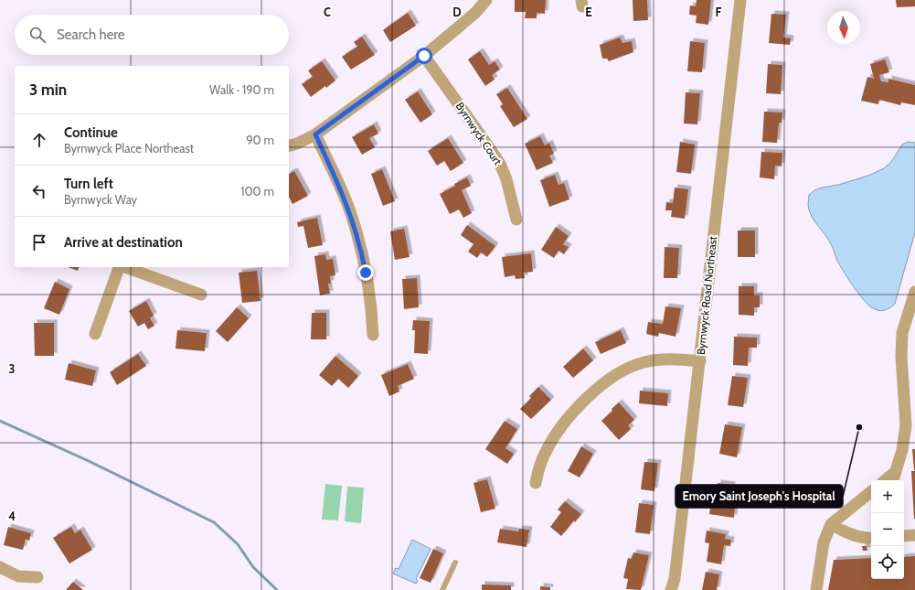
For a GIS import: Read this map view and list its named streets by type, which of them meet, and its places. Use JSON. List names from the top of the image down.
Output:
{
  "streets": {
    "street": ["Byrnwyck Court", "Byrnwyck Road Northeast"]
  },
  "places": ["Emory Saint Joseph's Hospital"],
  "north": "bottom",
  "page": {
    "search": "Search here",
    "heading": ["3 min", "Walk · 190 m"],
    "list": [
      ["Continue", "Byrnwyck Place Northeast", "90 m"],
      ["Turn left", "Byrnwyck Way", "100 m"],
      "Arrive at destination"
    ],
    "map_buttons": ["+", "−"]
  },
  "grid": {
    "columns": [
      "C",
      "D",
      "E",
      "F"
    ],
    "rows": ["3", "4"]
  }
}
